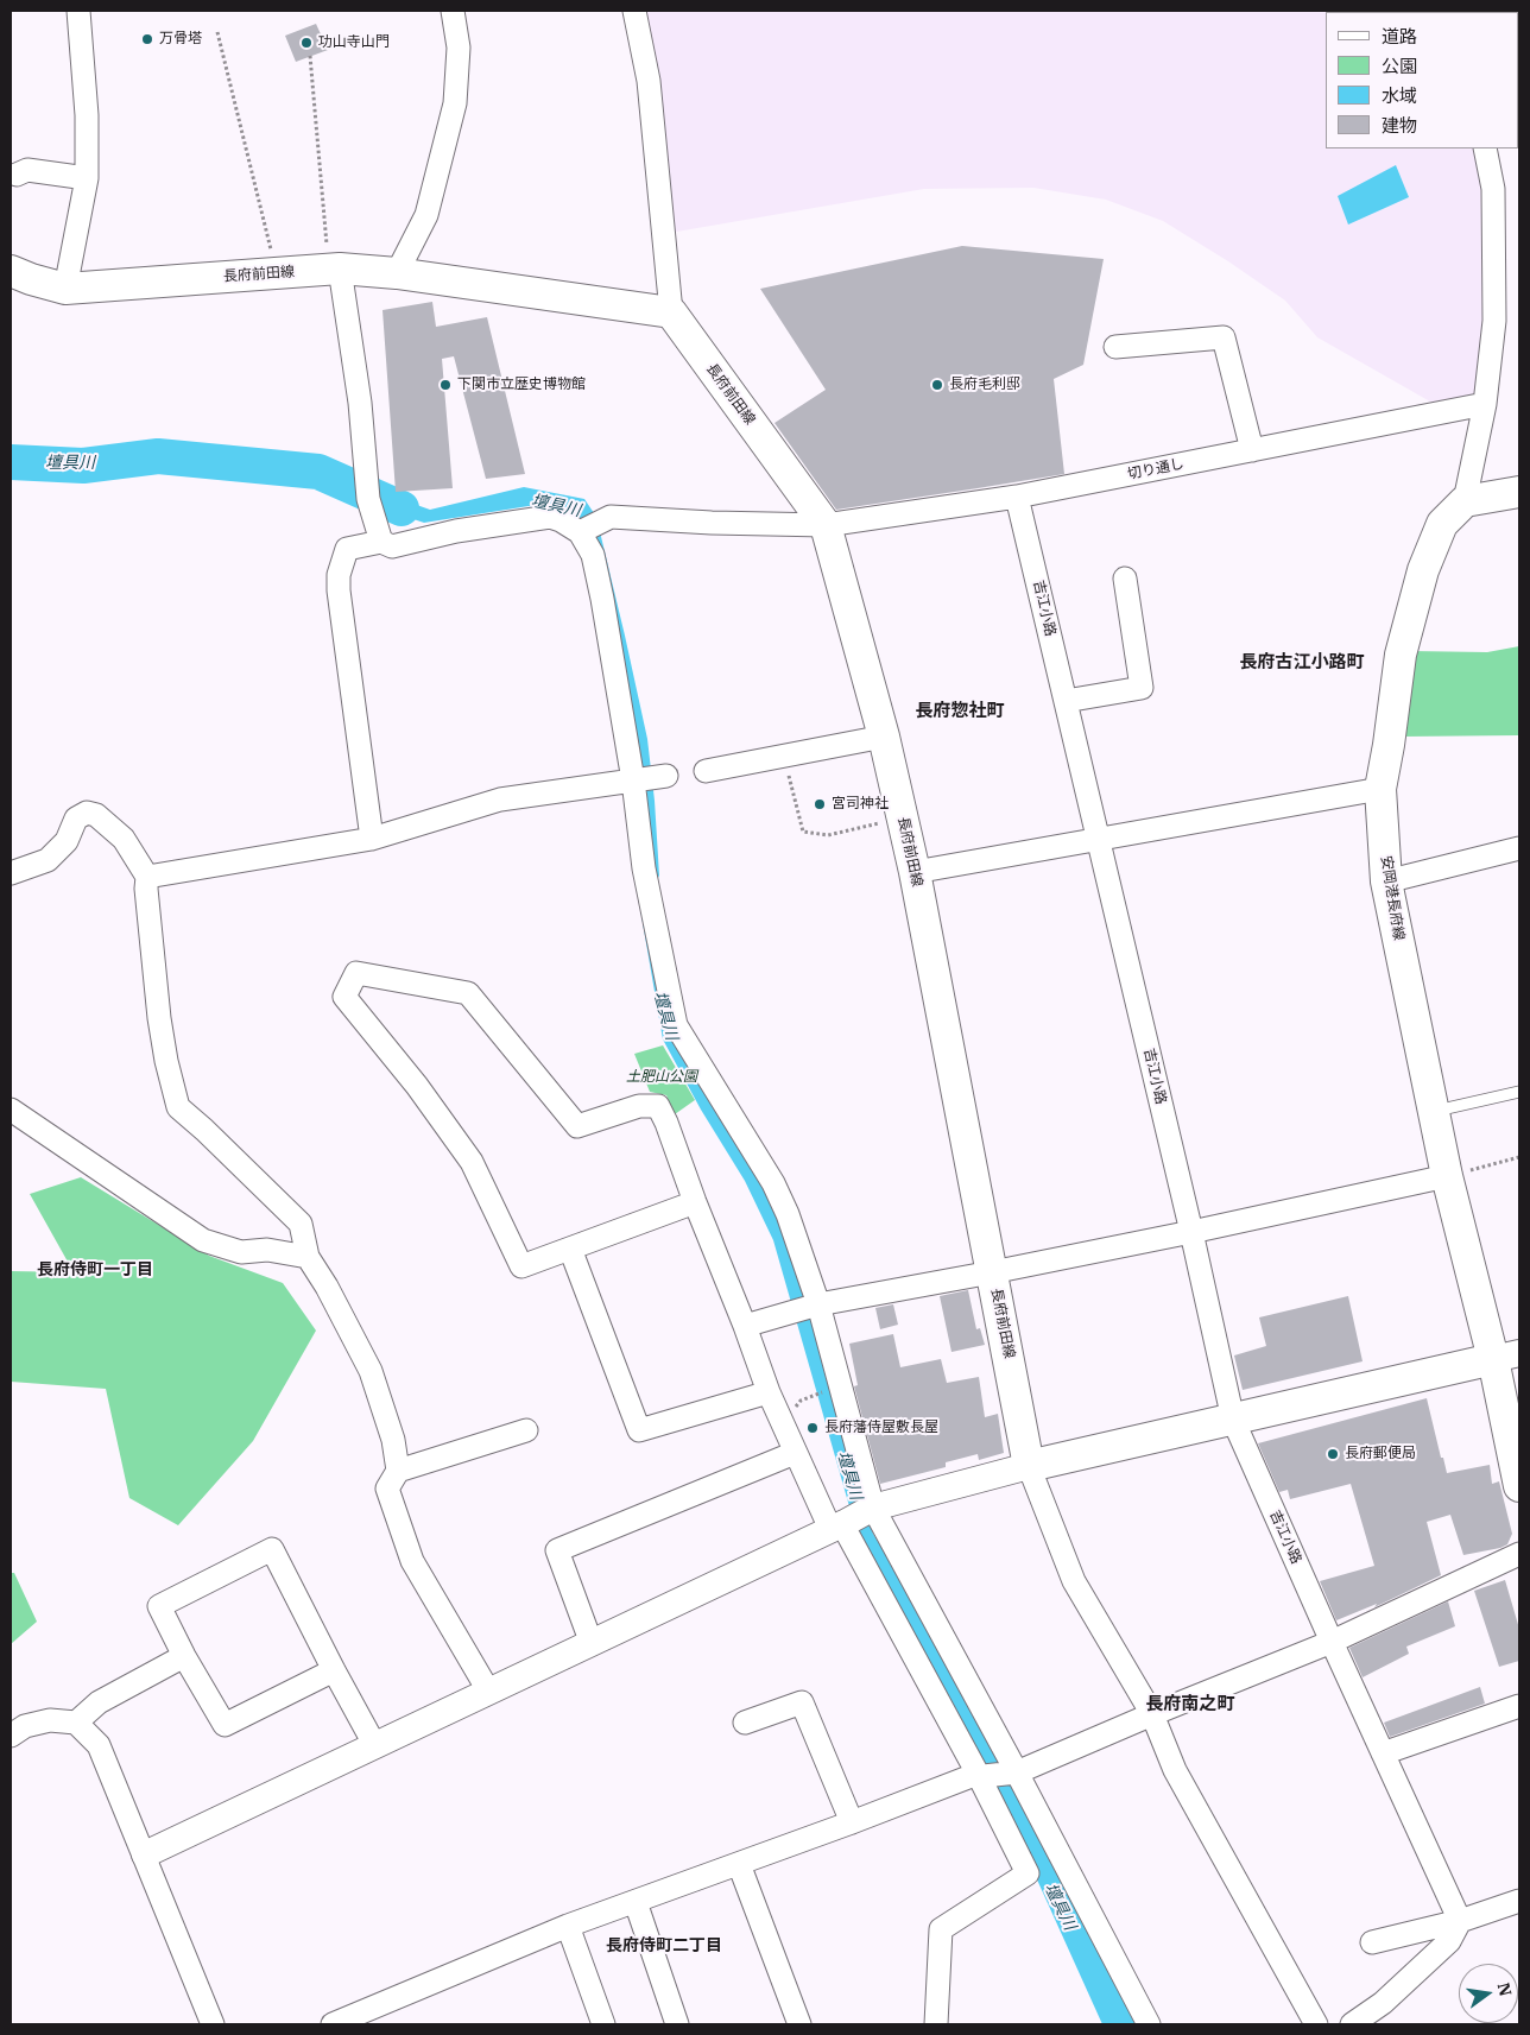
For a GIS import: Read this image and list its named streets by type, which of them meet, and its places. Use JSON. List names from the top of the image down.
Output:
{
  "streets": {
    "main road": ["長府前田線", "安岡港長府線"],
    "street": ["切り通し", "吉江小路"]
  },
  "crossings": [
    ["長府前田線", "切り通し"],
    ["切り通し", "吉江小路"]
  ],
  "districts": [
    "長府古江小路町",
    "長府惣社町",
    "長府侍町一丁目",
    "長府南之町",
    "長府侍町二丁目"
  ],
  "water": ["壇具川"],
  "parks": ["土肥山公園"],
  "places": [
    "万骨塔",
    "功山寺山門",
    "下関市立歴史博物館",
    "長府毛利邸",
    "宮司神社",
    "長府藩侍屋敷長屋",
    "長府郵便局"
  ],
  "legend": [
    "道路",
    "公園",
    "水域",
    "建物"
  ],
  "north": "right"
}
